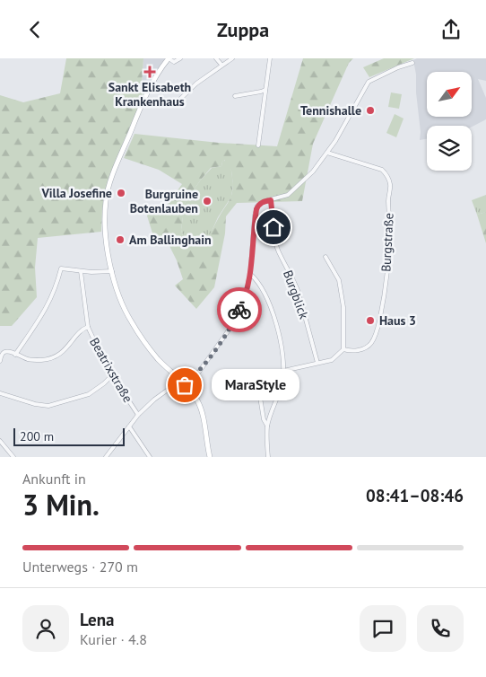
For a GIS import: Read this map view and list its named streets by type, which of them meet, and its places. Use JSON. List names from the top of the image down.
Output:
{
  "streets": {
    "street": ["Burgstraße", "Burgblick", "Beatrixstraße"]
  },
  "places": {
    "health": ["Sankt Elisabeth Krankenhaus"],
    "other": [
      "Tennishalle",
      "Villa Josefine",
      "Burgruine Botenlauben",
      "Am Ballinghain",
      "Haus 3",
      "MaraStyle"
    ]
  },
  "scale_bar": "200 m",
  "north": "top right",
  "page": {
    "header": "Zuppa",
    "bubble": "MaraStyle",
    "scale": "200 m",
    "heading": ["3 Min.", "Ankunft in", "08:41–08:46"],
    "panel": ["Lena", "Kurier · 4.8"],
    "bar": "Unterwegs · 270 m"
  }
}
